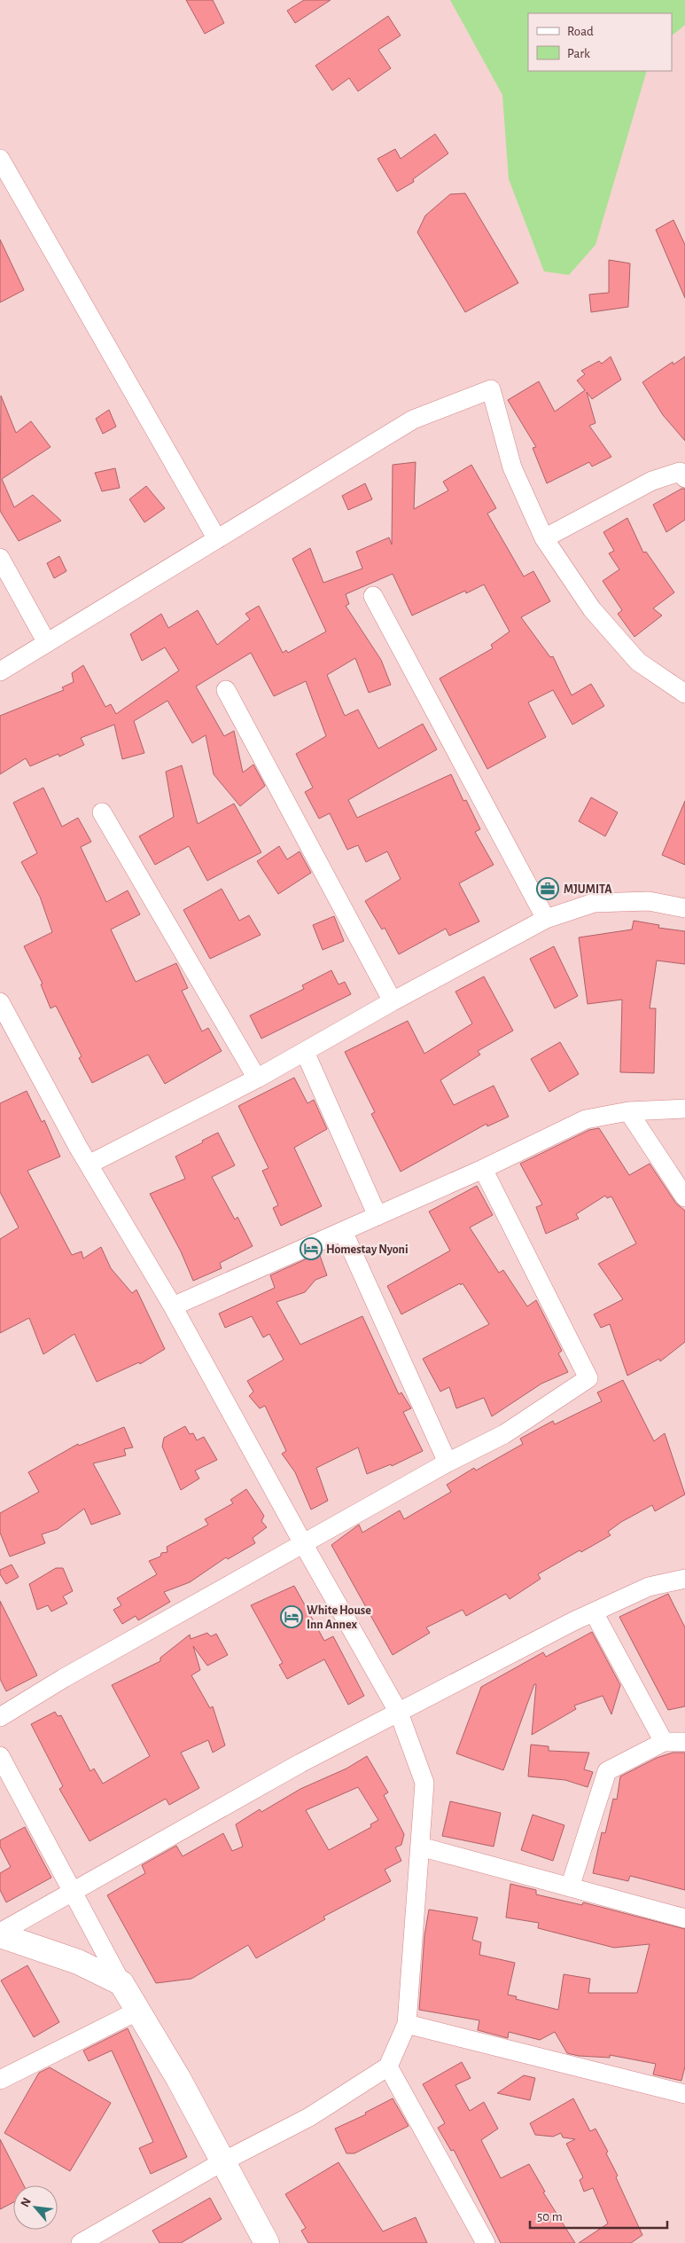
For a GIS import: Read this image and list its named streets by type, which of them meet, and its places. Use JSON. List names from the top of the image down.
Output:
{
  "places": {
    "office": ["MJUMITA"],
    "hotel": ["Homestay Nyoni", "White House Inn Annex"]
  },
  "legend": ["Road", "Park"],
  "scale_bar": "50 m",
  "north": "top left"
}
